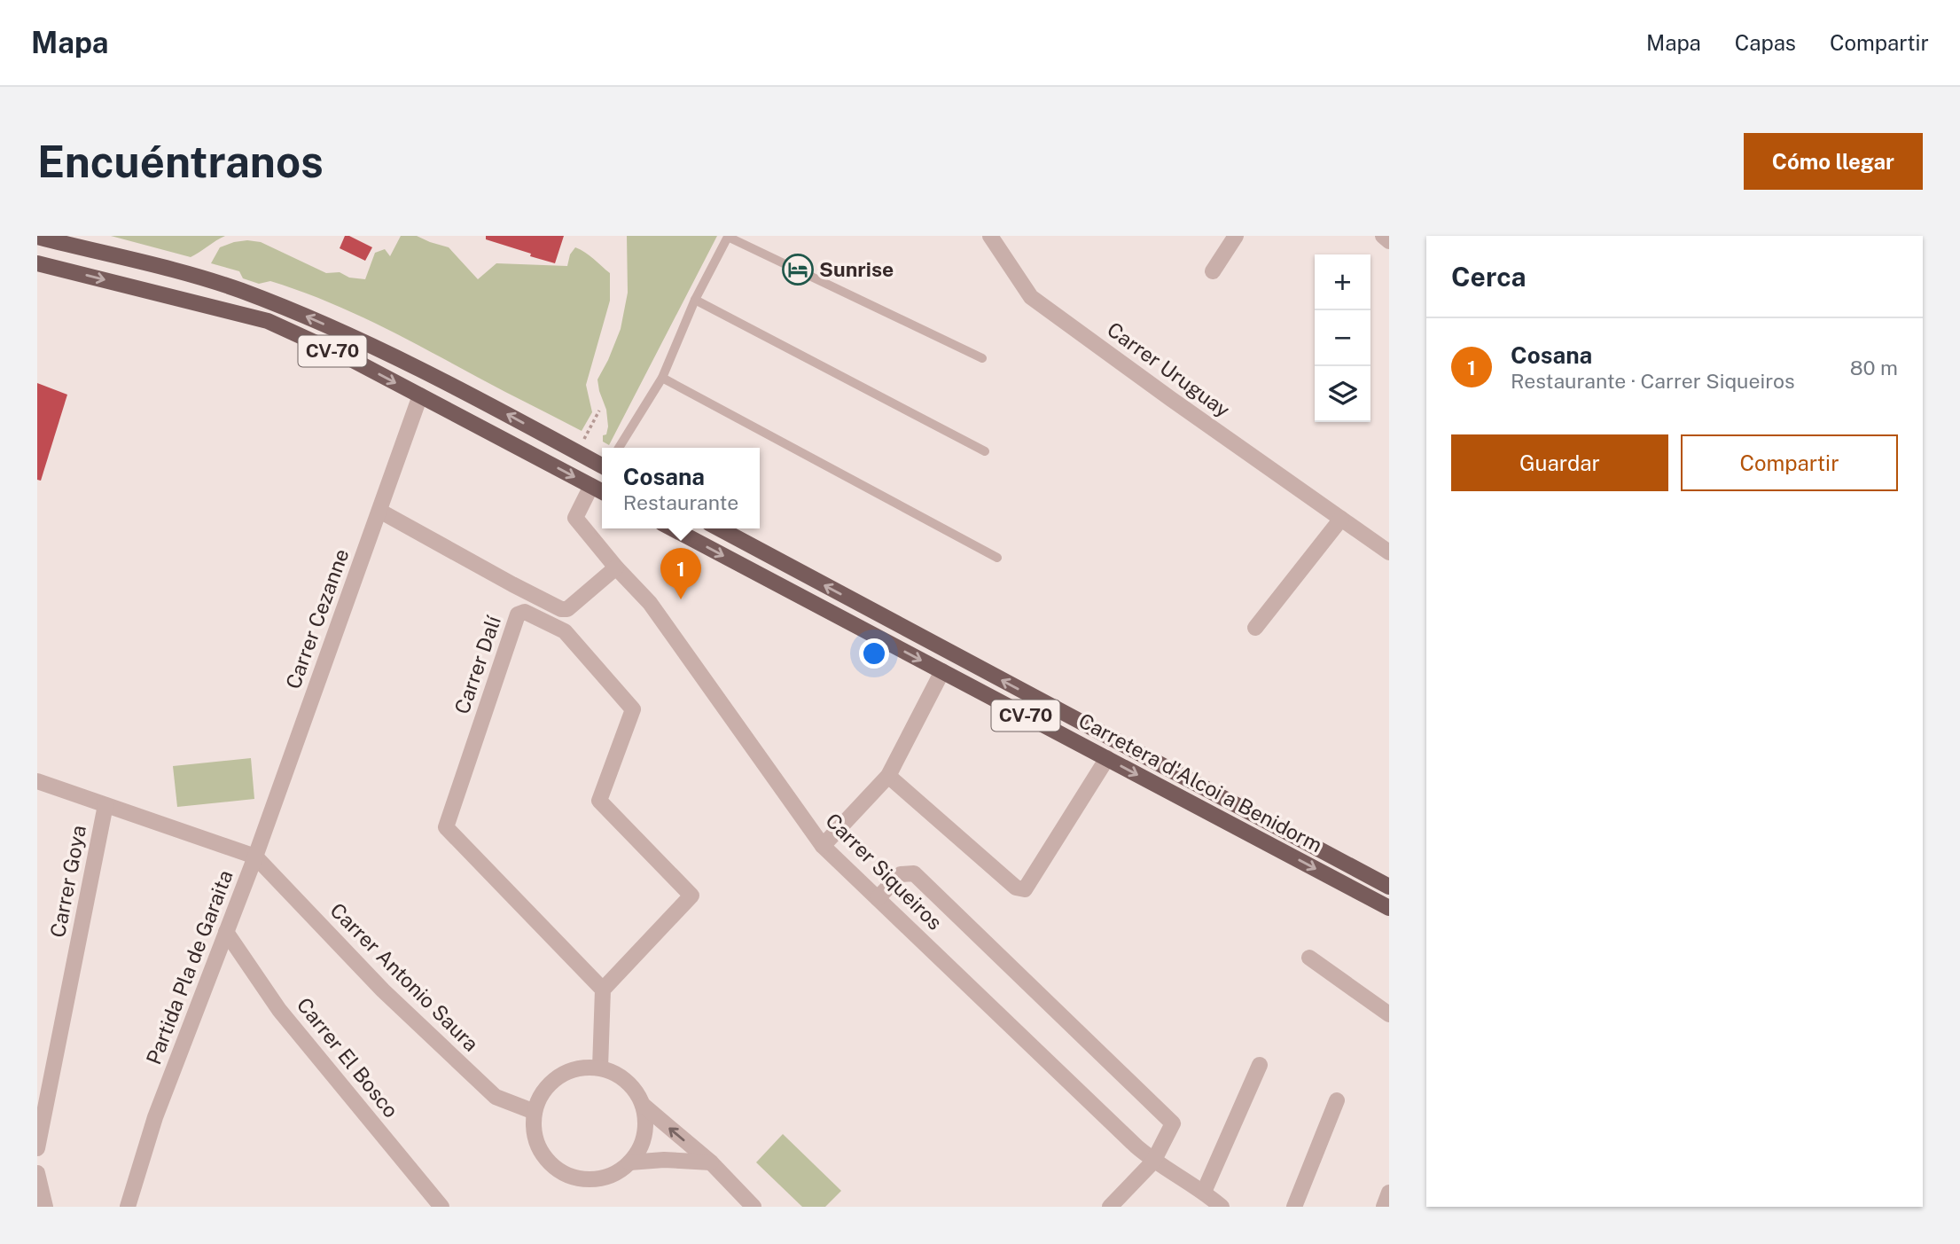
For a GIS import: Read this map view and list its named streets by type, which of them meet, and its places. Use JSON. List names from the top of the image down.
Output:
{
  "streets": {
    "main road": ["CV-70", "Carretera d'Alcoi a Benidorm"],
    "street": [
      "Carrer Uruguay",
      "Carrer Cezanne",
      "Carrer Dalí",
      "Carrer Siqueiros",
      "Carrer Goya",
      "Partida Pla de Garaita",
      "Carrer Antonio Saura",
      "Carrer El Bosco"
    ]
  },
  "crossings": [
    ["CV-70", "Carrer Cezanne"],
    ["CV-70", "Carrer Siqueiros"],
    ["Carrer Cezanne", "Partida Pla de Garaita"],
    ["Carrer Cezanne", "Carrer Antonio Saura"],
    ["Carrer Goya", "Partida Pla de Garaita"],
    ["Partida Pla de Garaita", "Carrer Antonio Saura"],
    ["Partida Pla de Garaita", "Carrer El Bosco"]
  ],
  "places": {
    "hotel": ["Sunrise"]
  },
  "page": {
    "header": "Mapa",
    "nav": ["Mapa", "Capas", "Compartir"],
    "buttons": [
      "Cómo llegar",
      ["Guardar", "Compartir"]
    ],
    "title": "Encuéntranos",
    "heading": "Cerca",
    "map_buttons": ["+", "−"],
    "list": [
      {
        "mark": "1",
        "name": "Cosana",
        "note": "Restaurante · Carrer Siqueiros",
        "value": "80 m"
      }
    ],
    "popup": ["Cosana", "Restaurante"],
    "pins": "1"
  }
}
